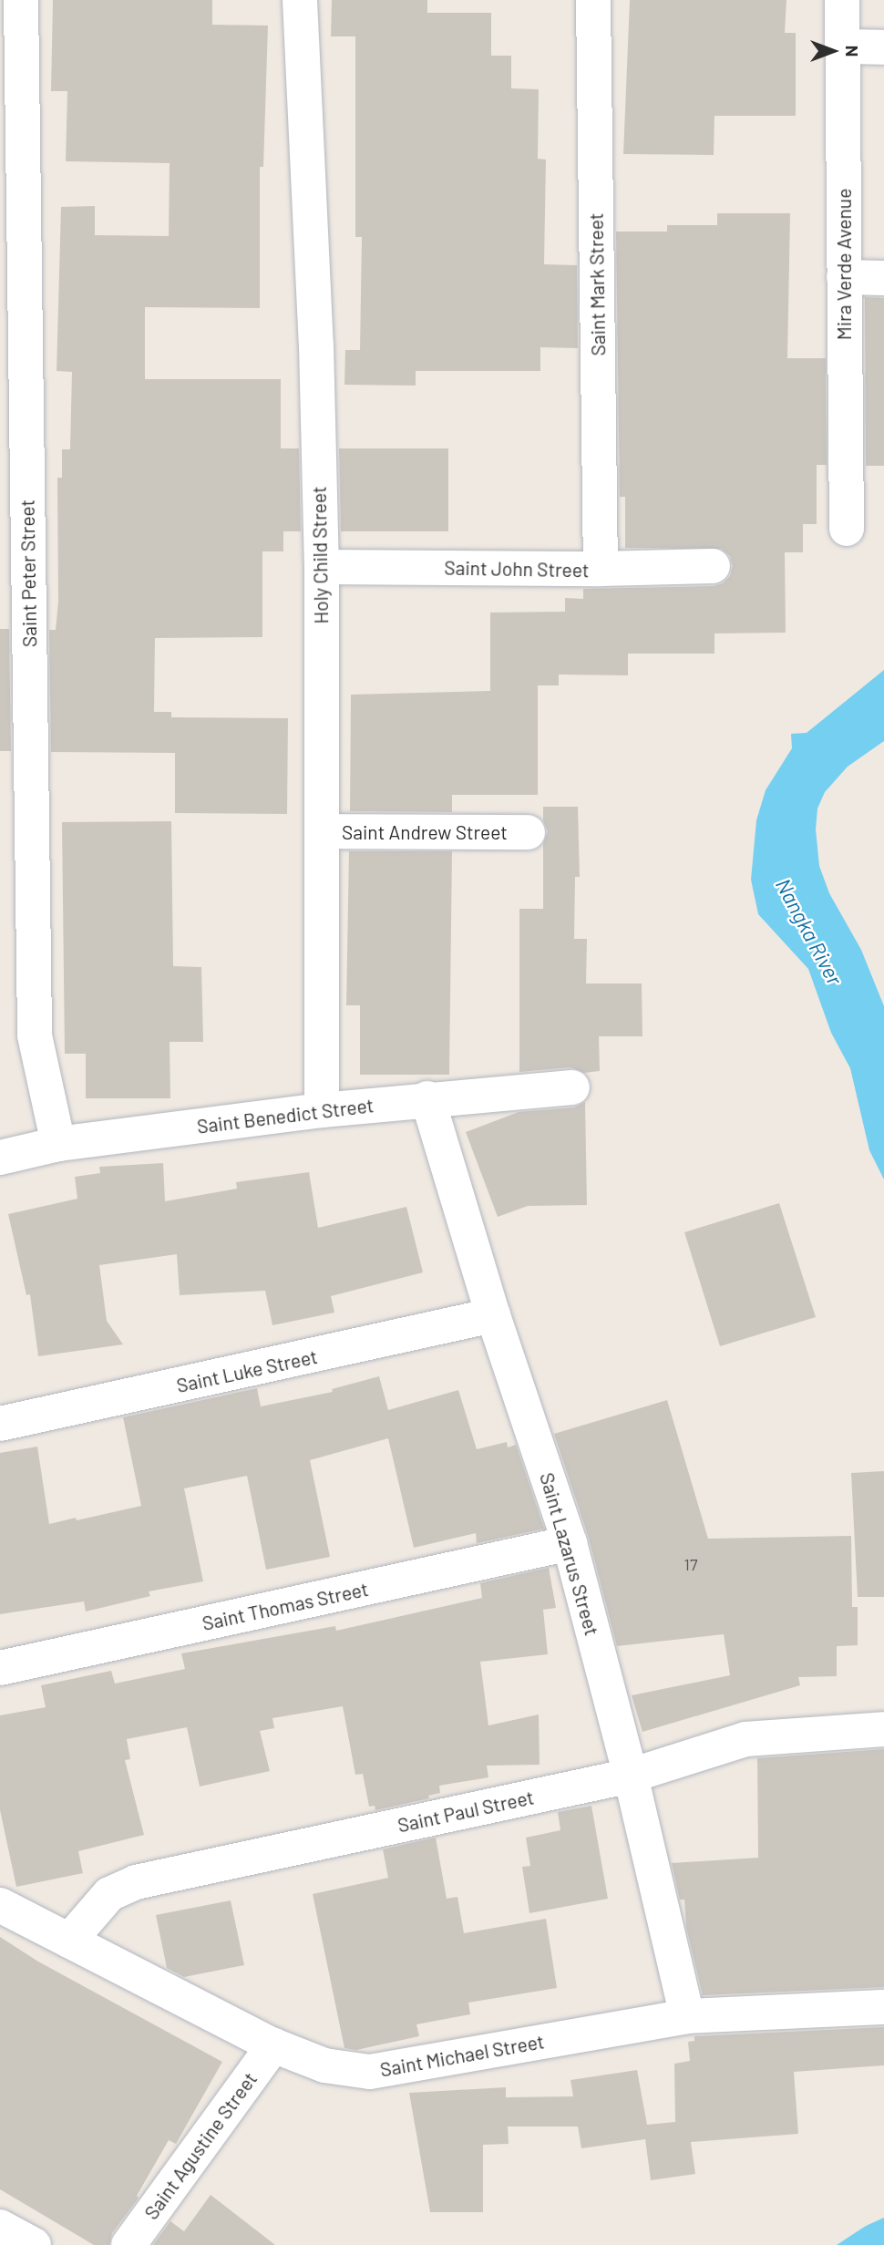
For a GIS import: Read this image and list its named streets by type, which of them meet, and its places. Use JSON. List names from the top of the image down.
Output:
{
  "streets": {
    "street": [
      "Mira Verde Avenue",
      "Saint Mark Street",
      "Holy Child Street",
      "Saint John Street",
      "Saint Peter Street",
      "Saint Andrew Street",
      "Saint Benedict Street",
      "Saint Luke Street",
      "Saint Lazarus Street",
      "Saint Thomas Street",
      "Saint Paul Street",
      "Saint Michael Street",
      "Saint Agustine Street"
    ]
  },
  "crossings": [
    ["Saint Mark Street", "Saint John Street"],
    ["Holy Child Street", "Saint John Street"],
    ["Holy Child Street", "Saint Andrew Street"],
    ["Holy Child Street", "Saint Benedict Street"],
    ["Saint Peter Street", "Saint Benedict Street"],
    ["Saint Benedict Street", "Saint Lazarus Street"],
    ["Saint Luke Street", "Saint Lazarus Street"],
    ["Saint Lazarus Street", "Saint Thomas Street"],
    ["Saint Lazarus Street", "Saint Paul Street"],
    ["Saint Lazarus Street", "Saint Michael Street"],
    ["Saint Paul Street", "Saint Michael Street"],
    ["Saint Michael Street", "Saint Agustine Street"]
  ],
  "water": ["Nangka River"],
  "house_numbers": ["17"],
  "north": "right"
}
